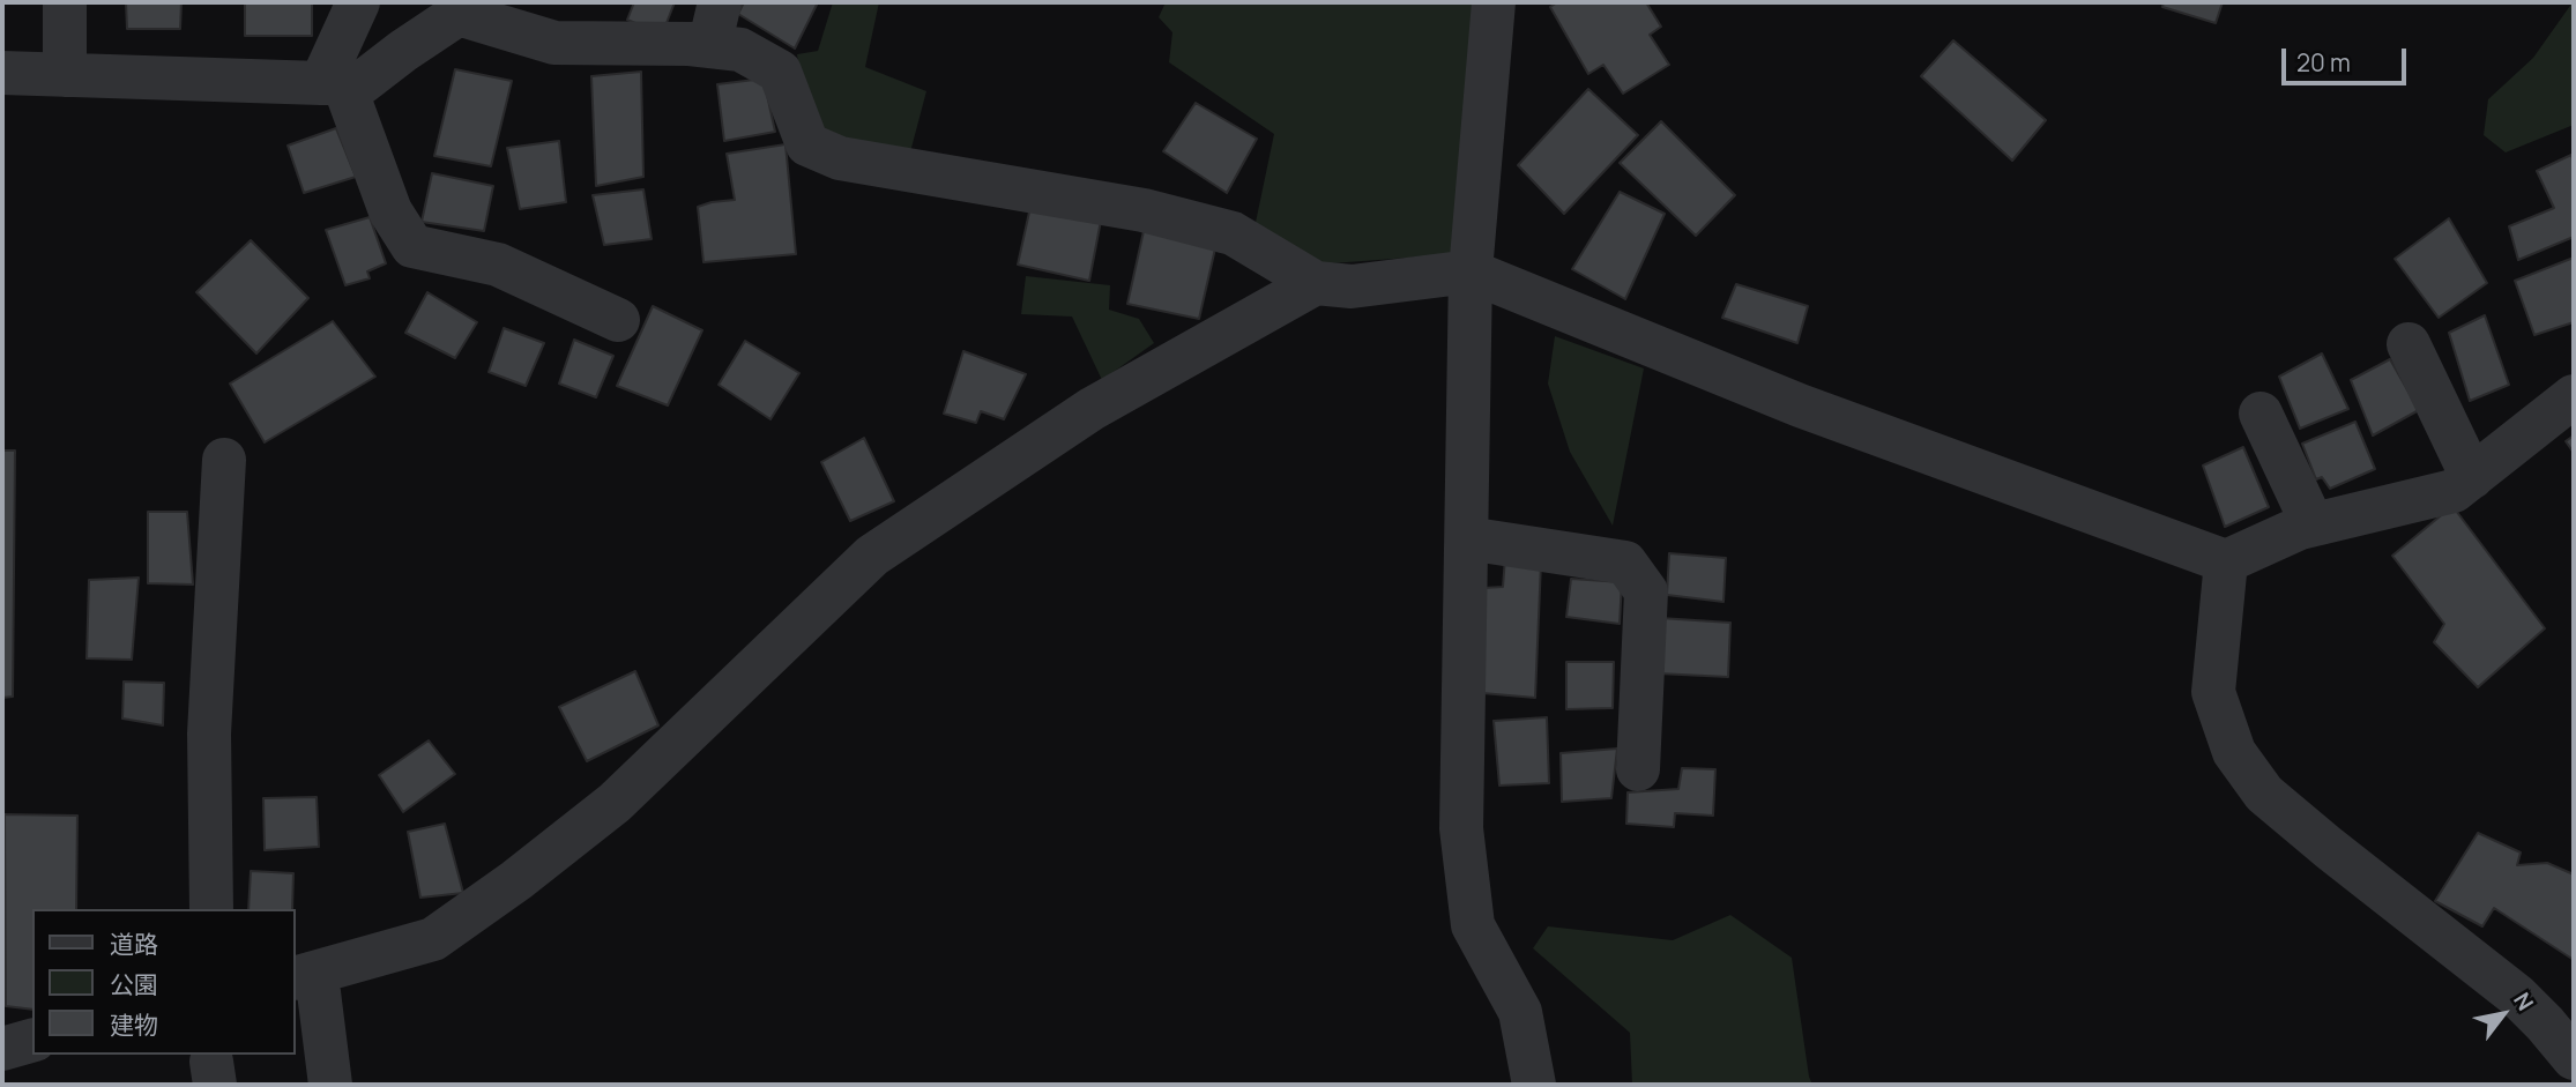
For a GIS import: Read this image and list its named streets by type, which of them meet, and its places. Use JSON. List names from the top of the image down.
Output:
{
  "legend": ["道路", "公園", "建物"],
  "scale_bar": "20 m",
  "north": "top right"
}
